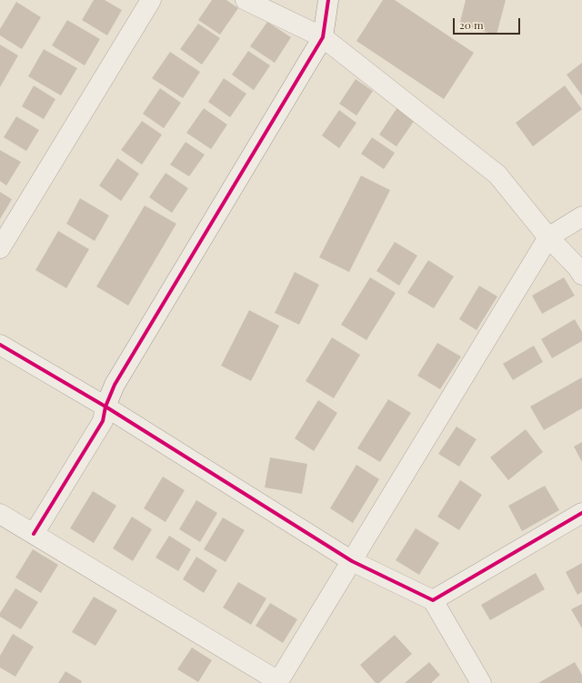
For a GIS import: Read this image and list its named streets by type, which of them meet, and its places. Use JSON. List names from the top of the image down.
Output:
{
  "scale_bar": "20 m"
}
